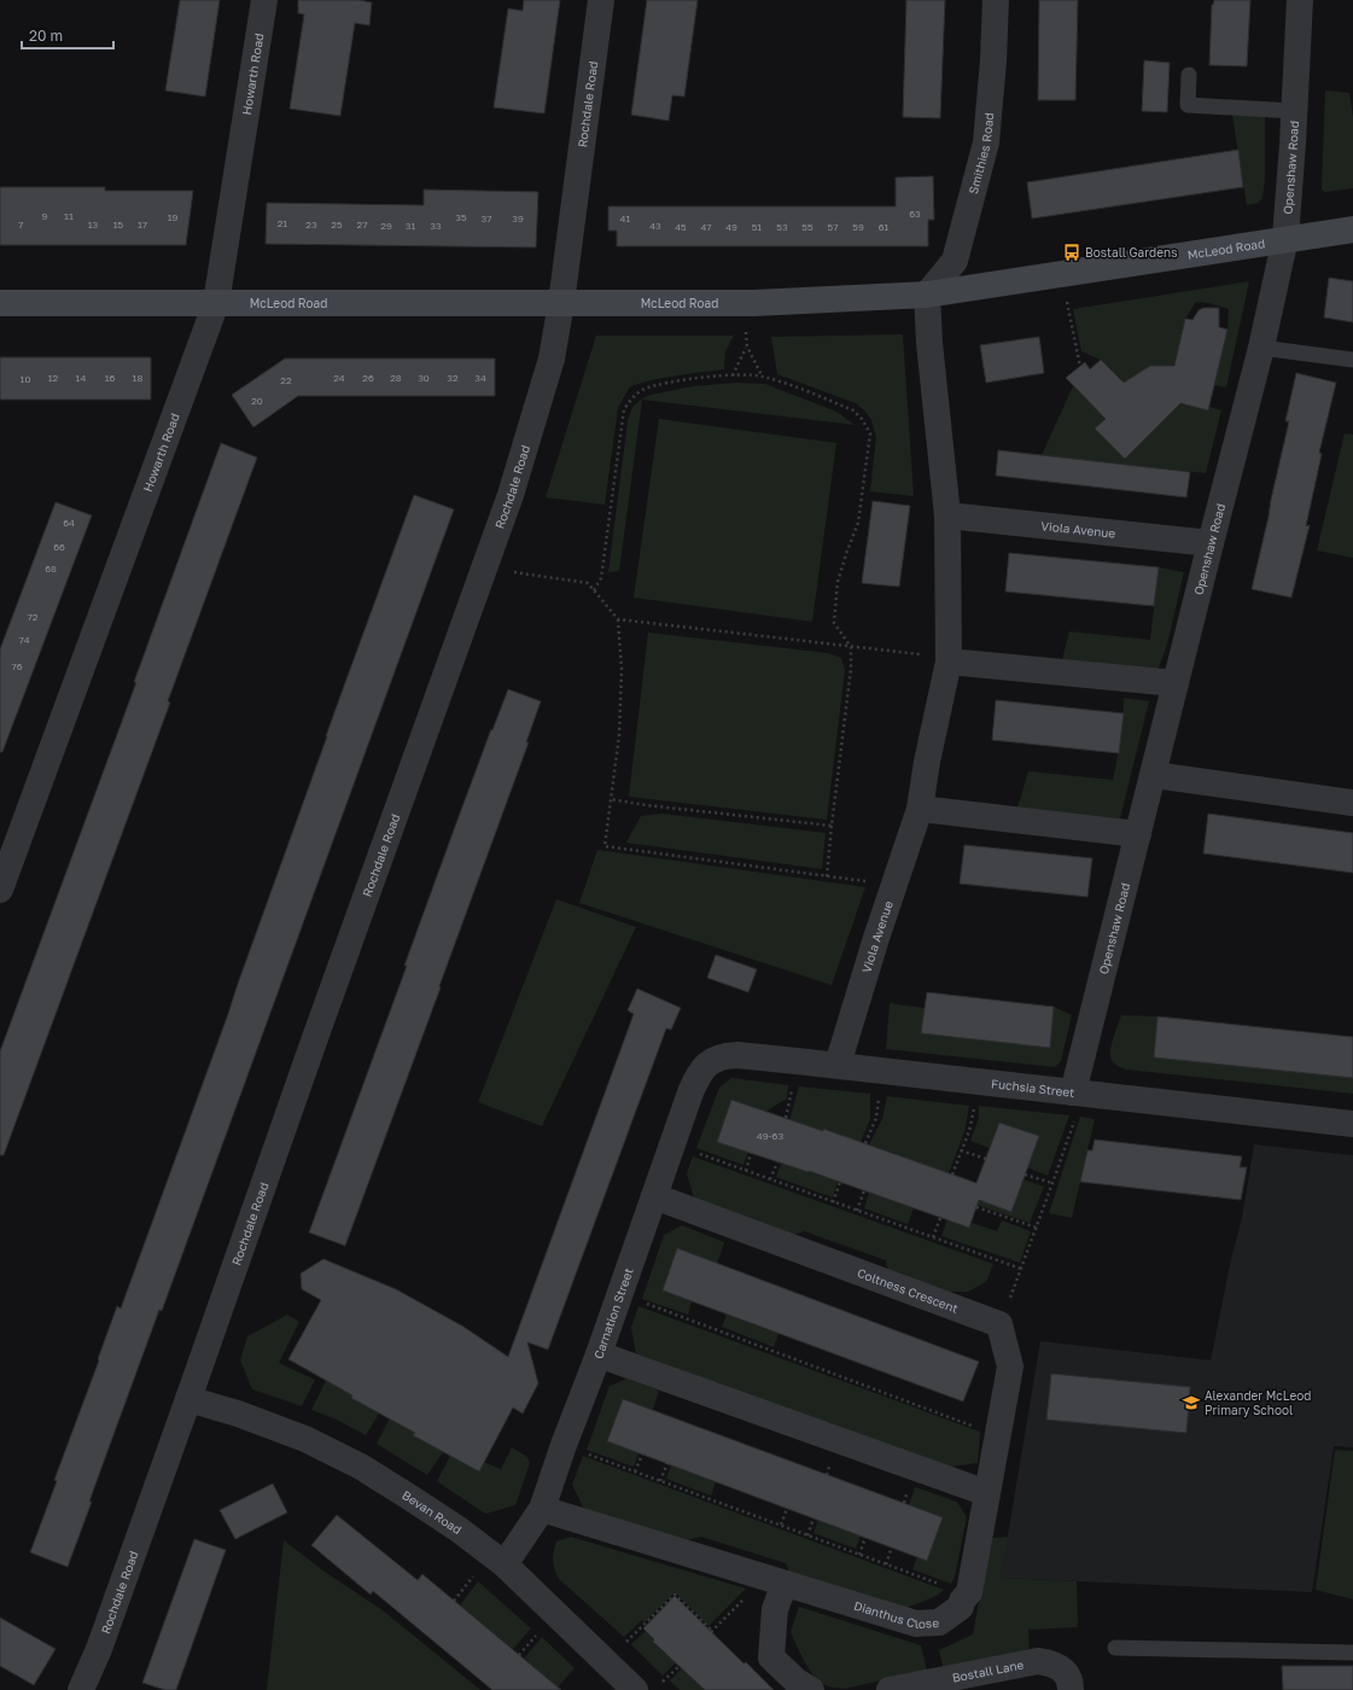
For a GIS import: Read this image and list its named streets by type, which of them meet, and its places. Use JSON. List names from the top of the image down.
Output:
{
  "streets": {
    "main road": ["McLeod Road"],
    "street": [
      "Howarth Road",
      "Rochdale Road",
      "Smithies Road",
      "Openshaw Road",
      "Viola Avenue",
      "Fuchsia Street",
      "Coltness Crescent",
      "Carnation Street",
      "Bevan Road",
      "Dianthus Close",
      "Bostall Lane"
    ]
  },
  "crossings": [
    ["Howarth Road", "McLeod Road"],
    ["Rochdale Road", "McLeod Road"],
    ["Rochdale Road", "Bevan Road"],
    ["Smithies Road", "McLeod Road"],
    ["Smithies Road", "Viola Avenue"],
    ["Openshaw Road", "McLeod Road"],
    ["Openshaw Road", "Viola Avenue"],
    ["Openshaw Road", "Fuchsia Street"],
    ["McLeod Road", "Viola Avenue"],
    ["Viola Avenue", "Fuchsia Street"],
    ["Fuchsia Street", "Carnation Street"],
    ["Coltness Crescent", "Carnation Street"],
    ["Carnation Street", "Bevan Road"],
    ["Carnation Street", "Dianthus Close"]
  ],
  "places": {
    "bus stop": ["Bostall Gardens"],
    "school or university": ["Alexander McLeod Primary School"]
  },
  "house_numbers": [
    "63",
    "9",
    "11",
    "19",
    "35",
    "37",
    "39",
    "41",
    "21",
    "7",
    "13",
    "15",
    "17",
    "23",
    "25",
    "27",
    "29",
    "31",
    "33",
    "43",
    "45",
    "47",
    "49",
    "51",
    "53",
    "55",
    "57",
    "59",
    "61",
    "12",
    "14",
    "16",
    "18",
    "24",
    "26",
    "28",
    "30",
    "32",
    "34",
    "10",
    "22",
    "20",
    "64",
    "66",
    "68",
    "72",
    "74",
    "76",
    "49-63"
  ],
  "scale_bar": "20 m"
}
